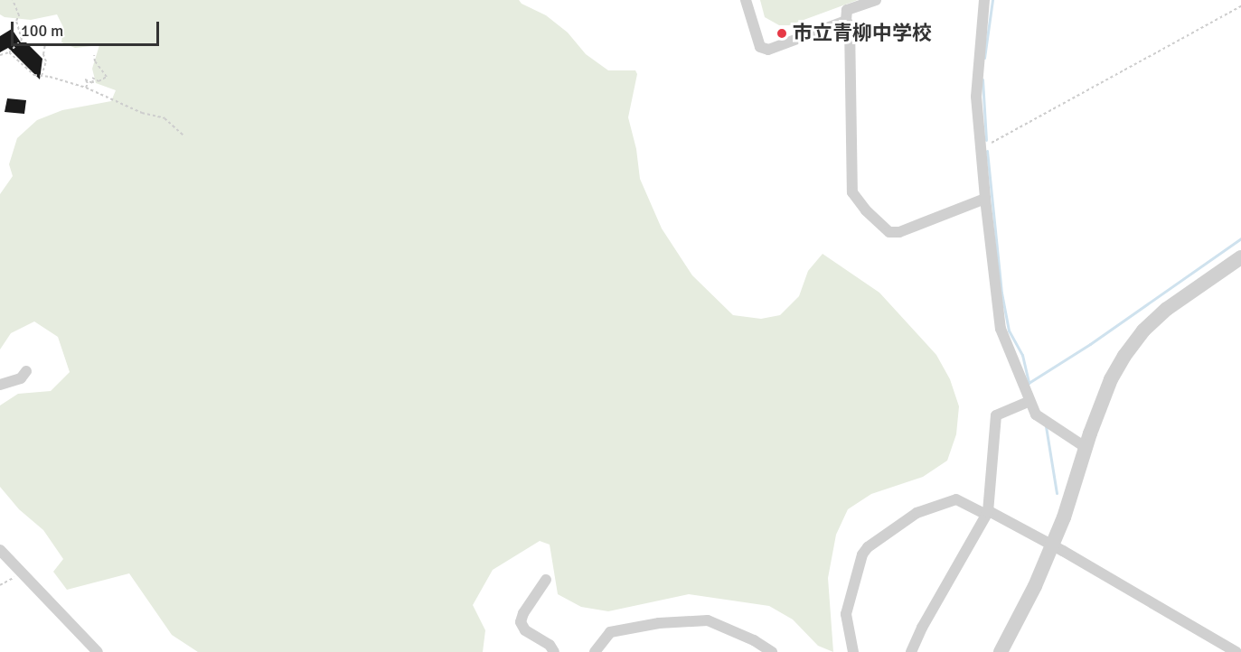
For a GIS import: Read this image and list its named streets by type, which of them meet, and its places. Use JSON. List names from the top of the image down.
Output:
{
  "places": ["市立青柳中学校"],
  "scale_bar": "100 m"
}
